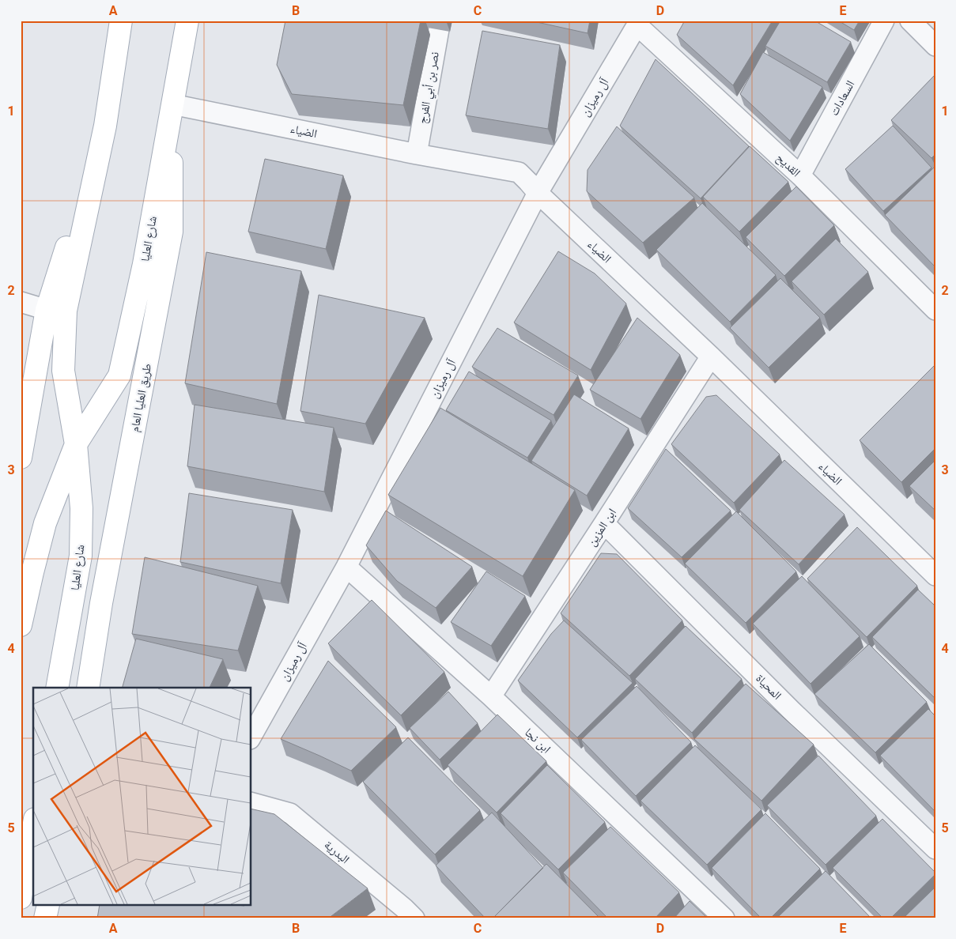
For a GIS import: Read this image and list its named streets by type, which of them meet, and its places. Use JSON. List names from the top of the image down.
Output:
{
  "streets": {
    "main road": ["شارع العليا", "طريق العليا العام"],
    "street": [
      "نصر بن أبي الفرج",
      "آل رميزان",
      "السعادات",
      "الضياء",
      "القديح",
      "ابن المزين",
      "المحياة",
      "ابن نجا",
      "البدرية"
    ]
  },
  "crossings": [
    ["نصر بن أبي الفرج", "الضياء"],
    ["آل رميزان", "الضياء"],
    ["آل رميزان", "القديح"],
    ["آل رميزان", "ابن نجا"],
    ["السعادات", "القديح"],
    ["الضياء", "شارع العليا"],
    ["الضياء", "طريق العليا العام"],
    ["الضياء", "ابن المزين"],
    ["شارع العليا", "طريق العليا العام"],
    ["ابن المزين", "المحياة"],
    ["ابن المزين", "ابن نجا"]
  ],
  "grid": {
    "columns": [
      "A",
      "B",
      "C",
      "D",
      "E"
    ],
    "rows": [
      "1",
      "2",
      "3",
      "4",
      "5"
    ]
  }
}
